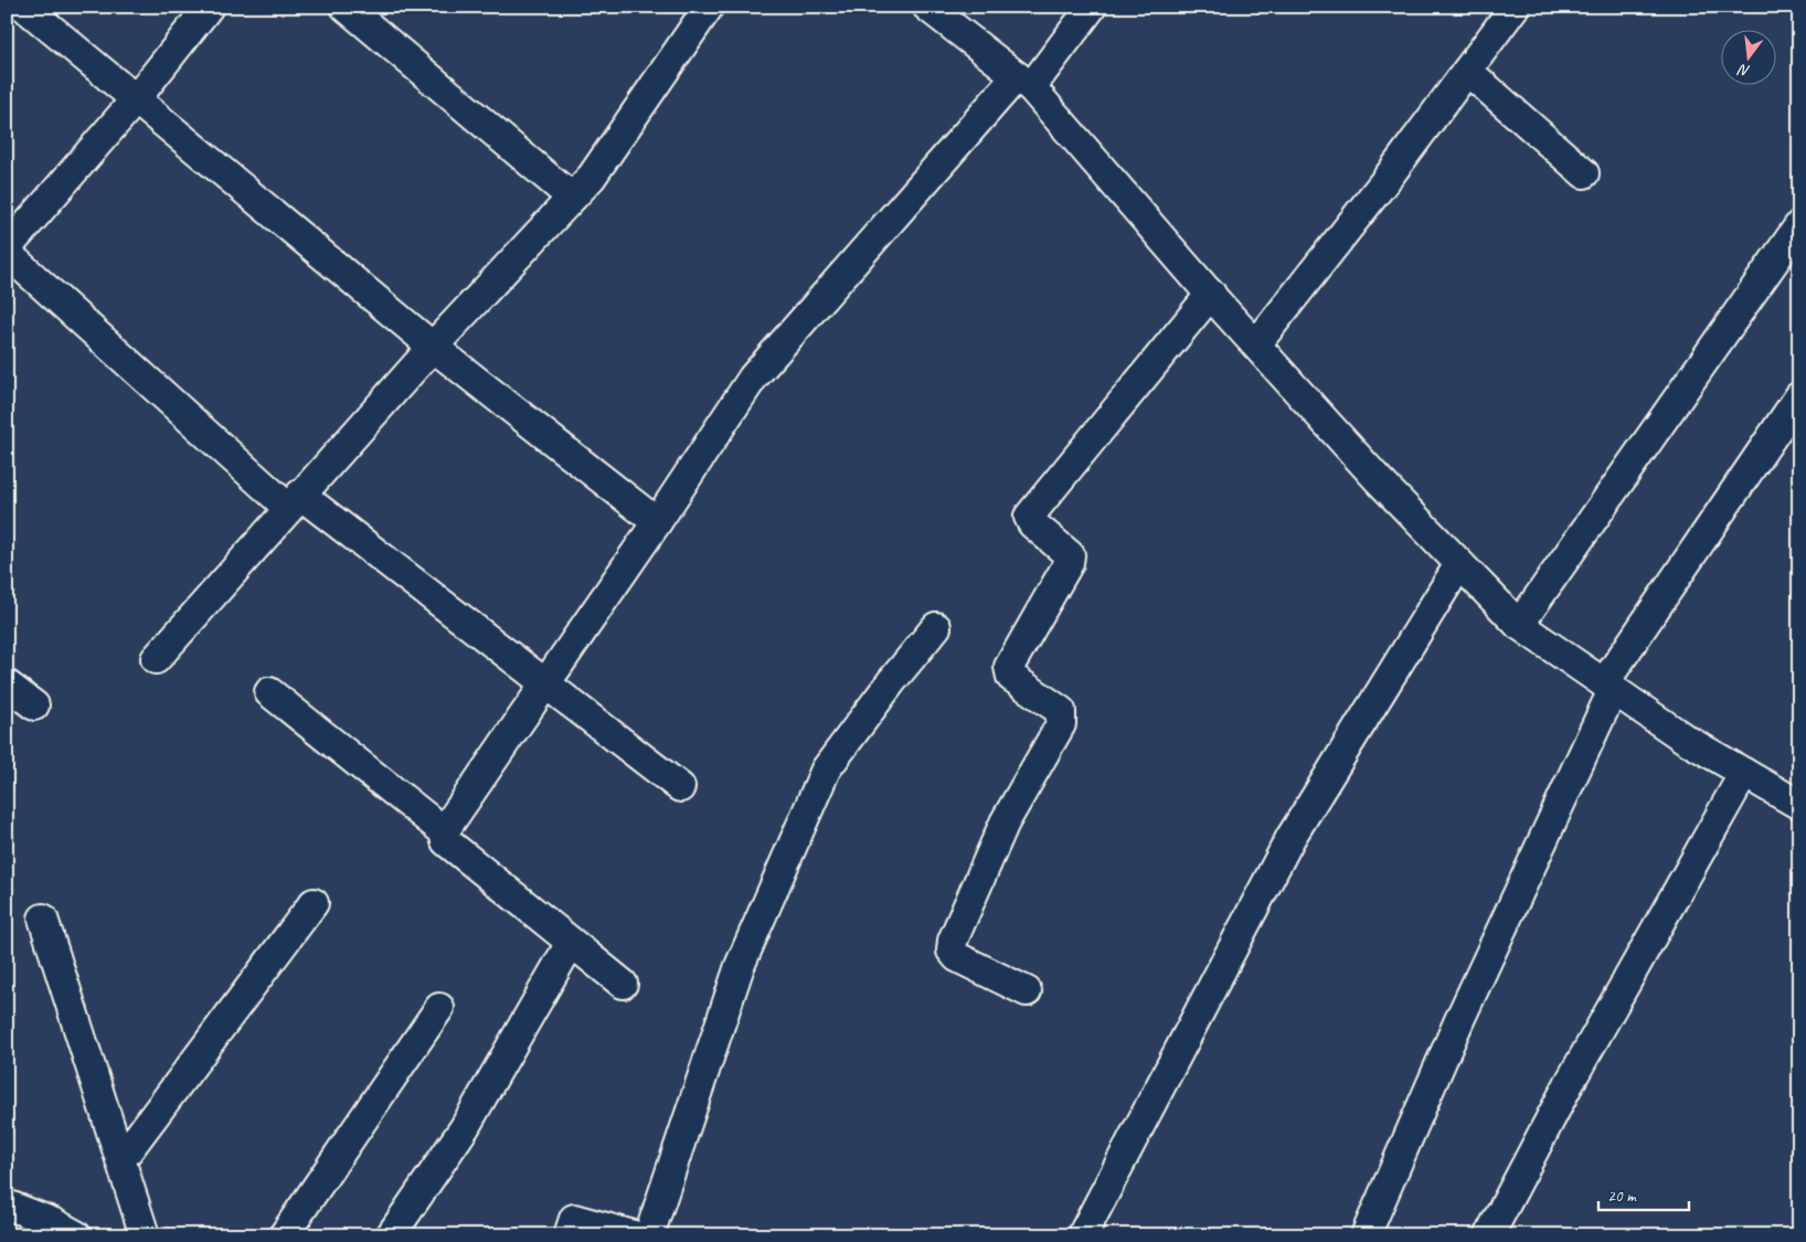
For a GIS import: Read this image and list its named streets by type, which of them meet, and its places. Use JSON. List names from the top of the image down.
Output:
{
  "scale_bar": "20 m",
  "north": "bottom"
}
